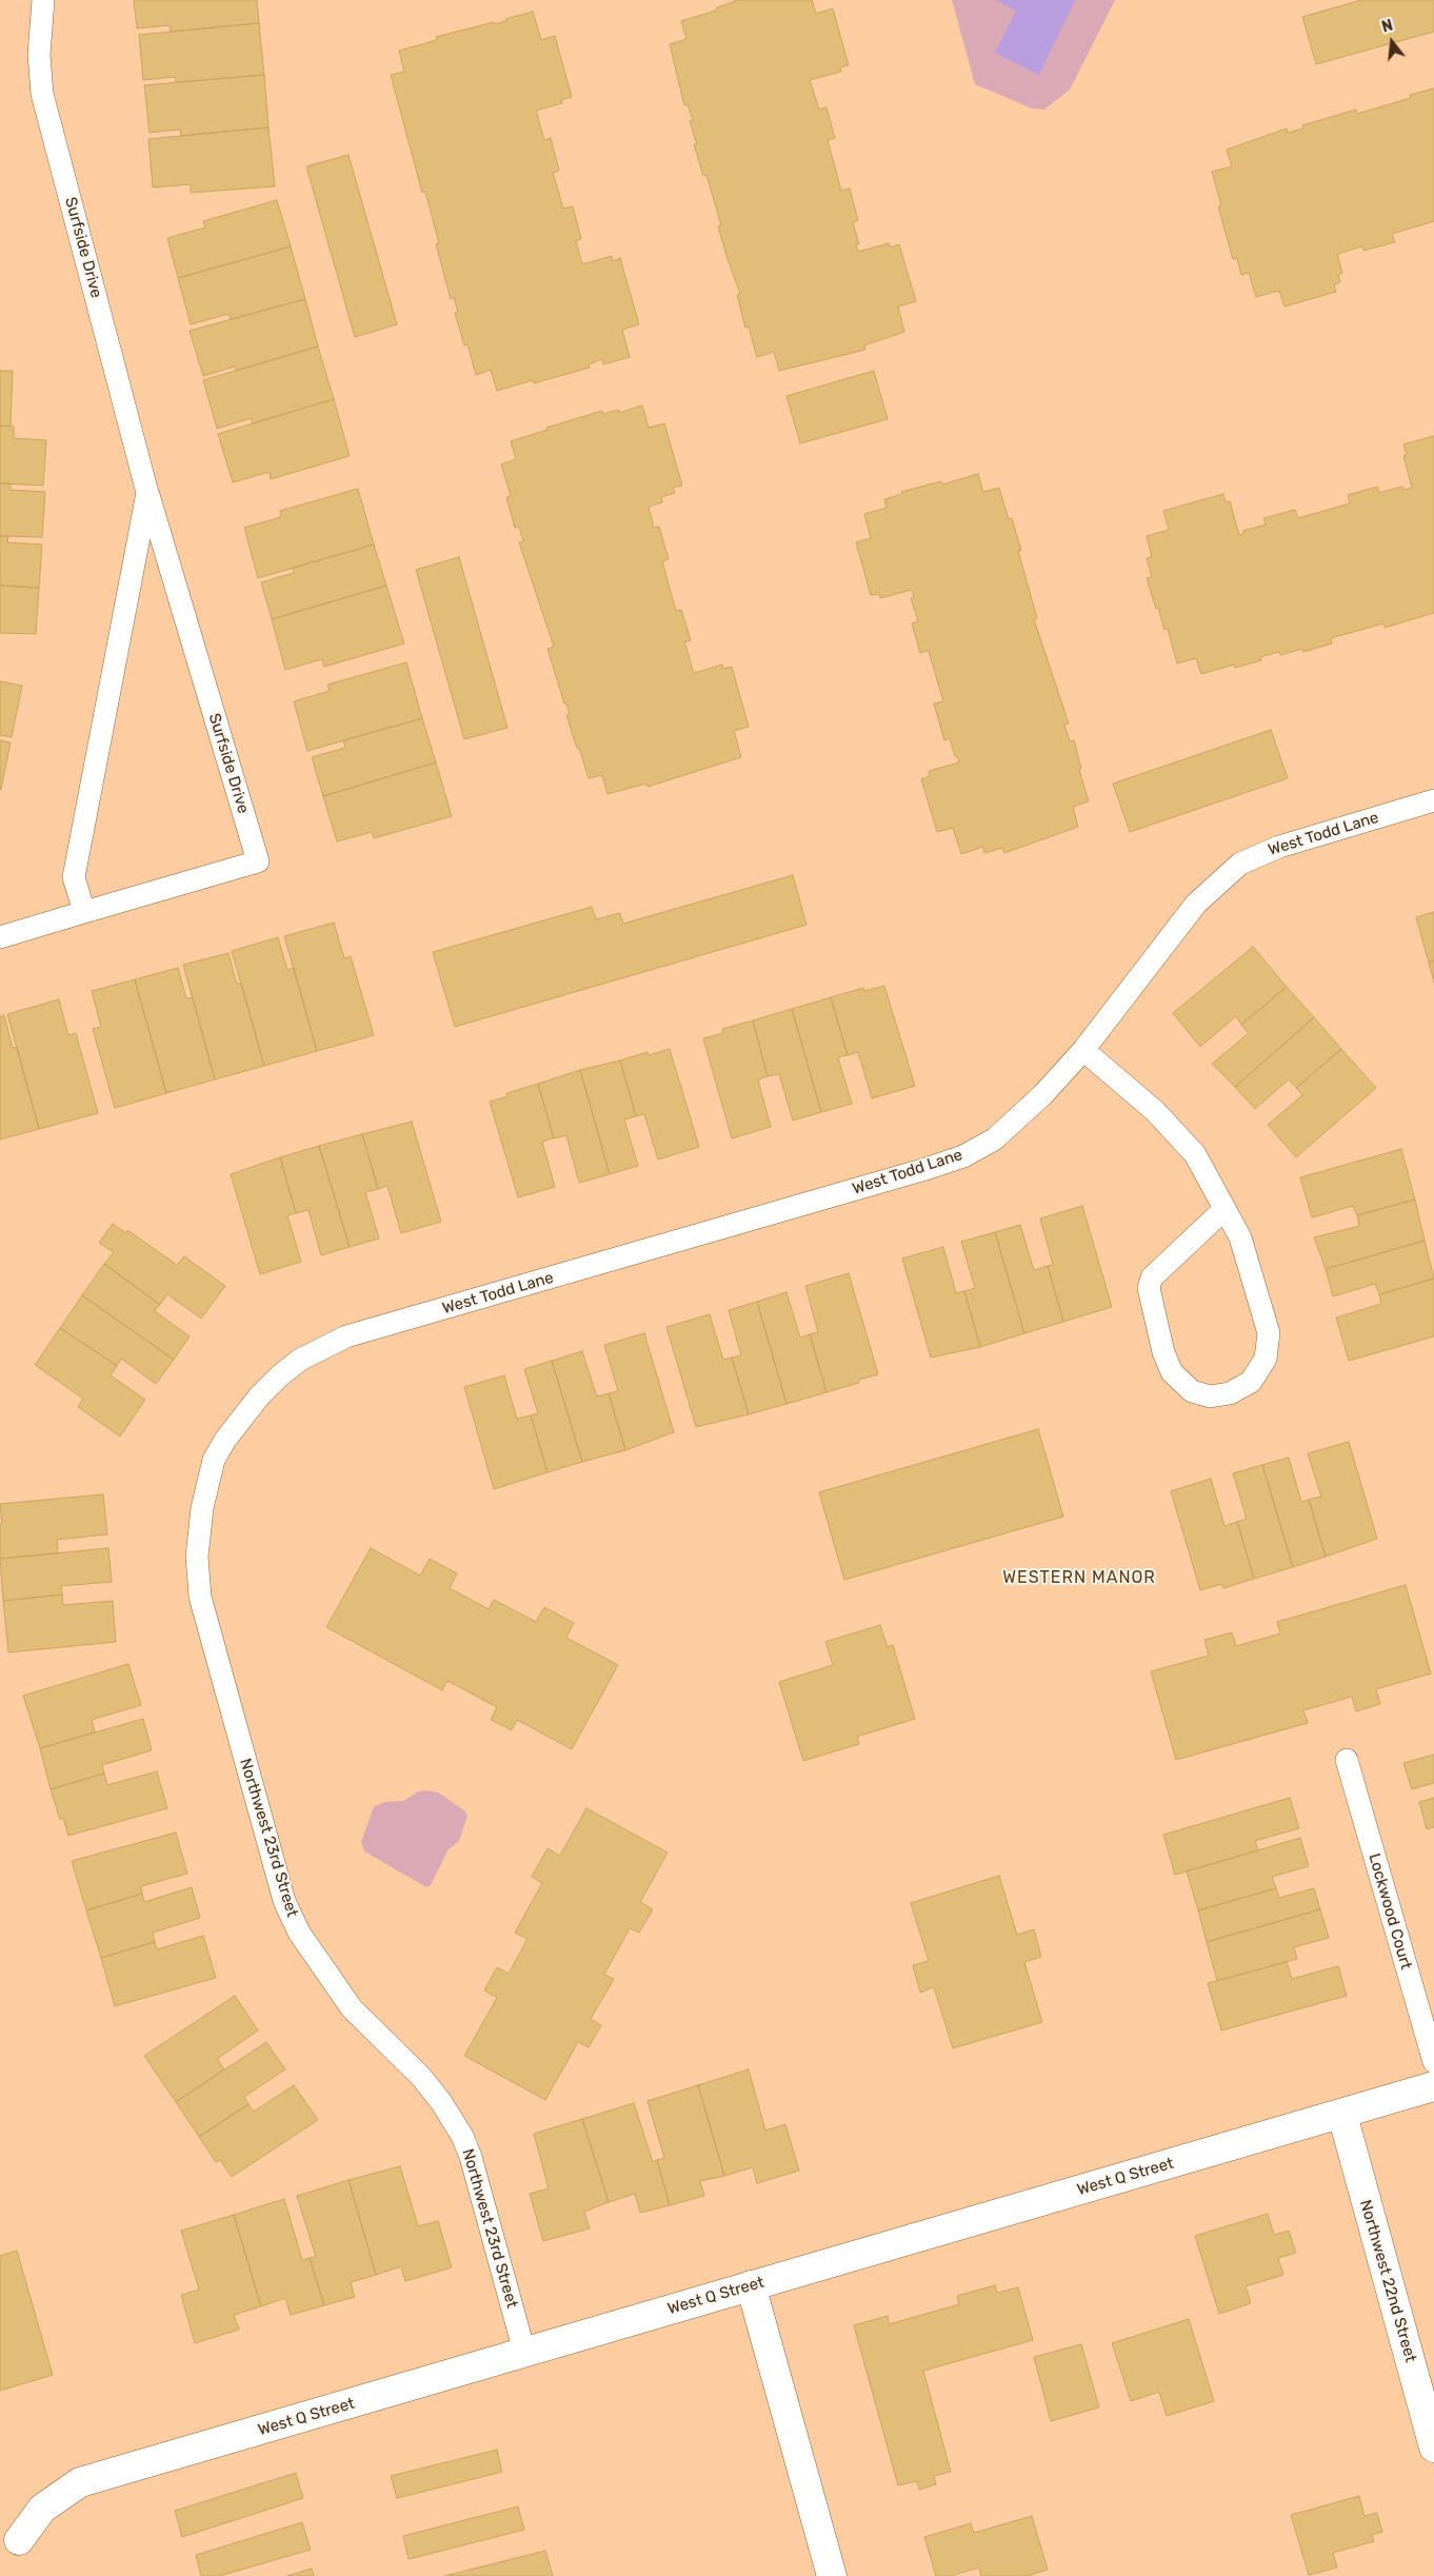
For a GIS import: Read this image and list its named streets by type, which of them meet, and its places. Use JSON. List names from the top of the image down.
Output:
{
  "streets": {
    "street": ["West Q Street", "Northwest 22nd Street"],
    "lane": [
      "Surfside Drive",
      "West Todd Lane",
      "Northwest 23rd Street",
      "Lockwood Court"
    ]
  },
  "crossings": [
    ["West Todd Lane", "Northwest 23rd Street"],
    ["Northwest 23rd Street", "West Q Street"],
    ["West Q Street", "Northwest 22nd Street"]
  ],
  "districts": ["WESTERN MANOR"],
  "north": "top"
}
